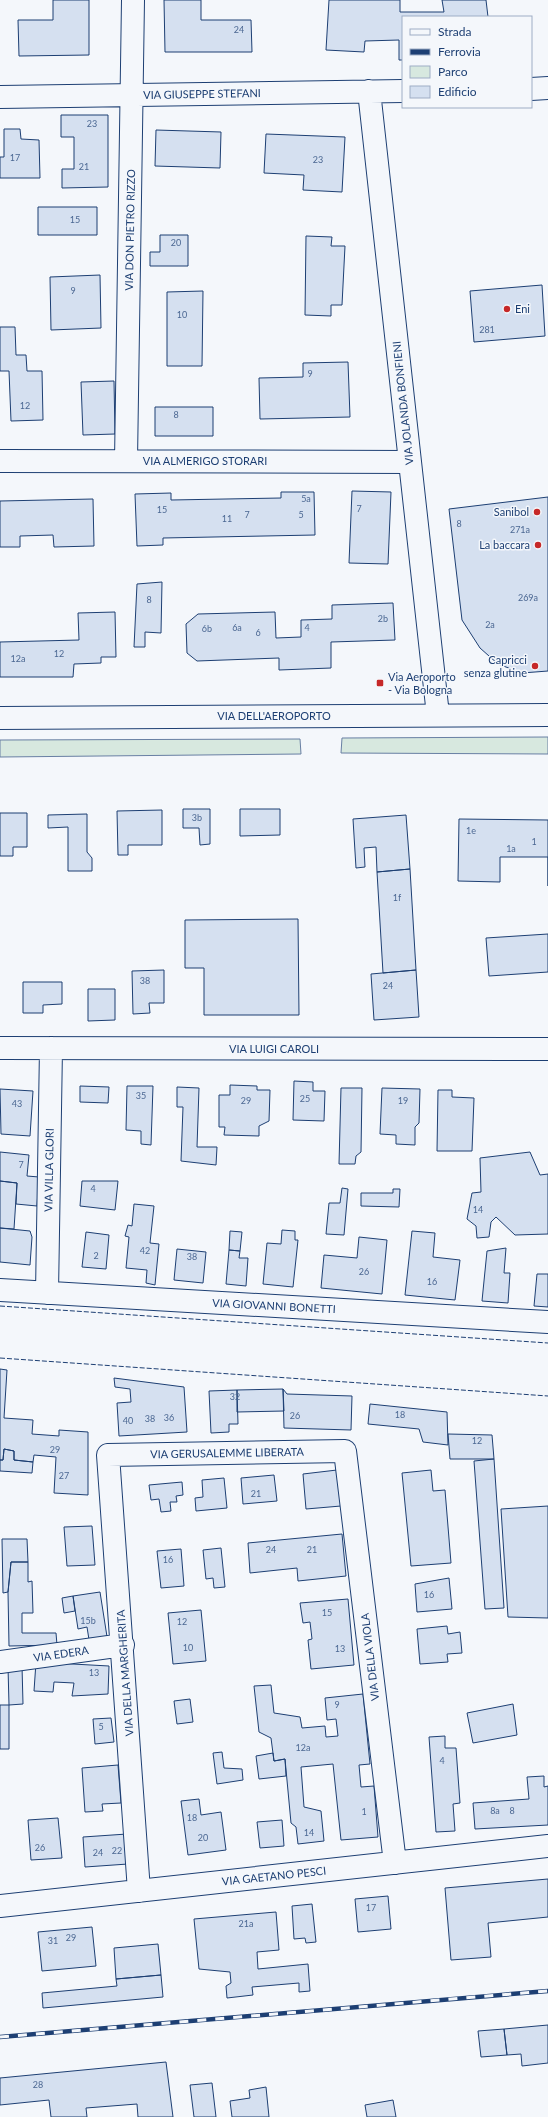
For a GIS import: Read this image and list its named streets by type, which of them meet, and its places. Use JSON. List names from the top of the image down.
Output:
{
  "streets": {
    "street": [
      "VIA GIUSEPPE STEFANI",
      "VIA DON PIETRO RIZZO",
      "VIA JOLANDA BONFIENI",
      "VIA ALMERIGO STORARI",
      "VIA DELL'AEROPORTO",
      "VIA LUIGI CAROLI",
      "VIA VILLA GLORI",
      "VIA GIOVANNI BONETTI",
      "VIA GERUSALEMME LIBERATA",
      "VIA EDERA",
      "VIA DELLA VIOLA",
      "VIA DELLA MARGHERITA",
      "VIA GAETANO PESCI"
    ]
  },
  "crossings": [
    ["VIA GIUSEPPE STEFANI", "VIA DON PIETRO RIZZO"],
    ["VIA GIUSEPPE STEFANI", "VIA JOLANDA BONFIENI"],
    ["VIA DON PIETRO RIZZO", "VIA ALMERIGO STORARI"],
    ["VIA JOLANDA BONFIENI", "VIA ALMERIGO STORARI"],
    ["VIA JOLANDA BONFIENI", "VIA DELL'AEROPORTO"],
    ["VIA LUIGI CAROLI", "VIA VILLA GLORI"],
    ["VIA VILLA GLORI", "VIA GIOVANNI BONETTI"],
    ["VIA GERUSALEMME LIBERATA", "VIA DELLA VIOLA"],
    ["VIA GERUSALEMME LIBERATA", "VIA DELLA MARGHERITA"],
    ["VIA EDERA", "VIA DELLA MARGHERITA"],
    ["VIA DELLA VIOLA", "VIA GAETANO PESCI"],
    ["VIA DELLA MARGHERITA", "VIA GAETANO PESCI"]
  ],
  "places": {
    "other": [
      "Eni",
      "Sanibol",
      "La baccara",
      "Capricci senza glutine"
    ],
    "transit": ["Via Aeroporto - Via Bologna"]
  },
  "house_numbers": [
    "24",
    "23",
    "17",
    "23",
    "21",
    "15",
    "20",
    "9",
    "10",
    "281",
    "9",
    "12",
    "8",
    "5a",
    "7",
    "15",
    "7",
    "5",
    "11",
    "8",
    "271a",
    "269a",
    "8",
    "2b",
    "2a",
    "6a",
    "4",
    "6b",
    "6",
    "12",
    "12a",
    "3b",
    "1e",
    "1",
    "1a",
    "1f",
    "38",
    "24",
    "35",
    "25",
    "29",
    "19",
    "43",
    "7",
    "4",
    "14",
    "42",
    "2",
    "38",
    "26",
    "16",
    "32",
    "18",
    "26",
    "36",
    "38",
    "40",
    "12",
    "29",
    "27",
    "21",
    "24",
    "21",
    "16",
    "16",
    "15",
    "15b",
    "12",
    "10",
    "13",
    "13",
    "9",
    "5",
    "12a",
    "4",
    "8a",
    "8",
    "1",
    "18",
    "14",
    "20",
    "26",
    "22",
    "24",
    "17",
    "21a",
    "29",
    "31",
    "28"
  ],
  "legend": [
    "Strada",
    "Ferrovia",
    "Parco",
    "Edificio"
  ]
}
